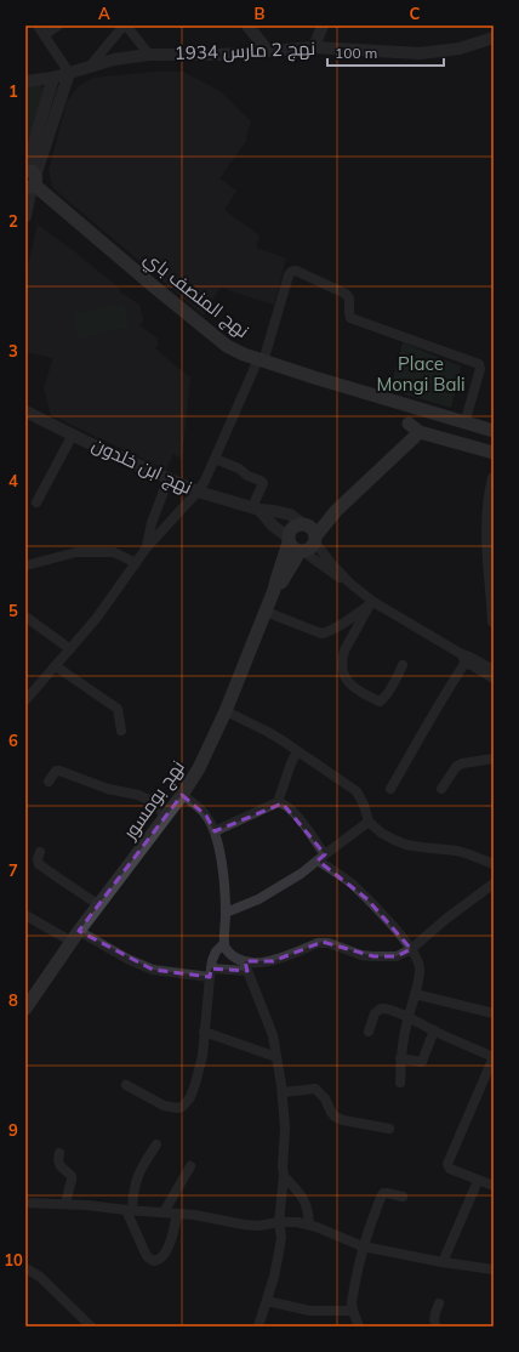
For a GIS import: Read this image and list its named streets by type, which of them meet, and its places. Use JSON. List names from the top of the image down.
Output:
{
  "streets": {
    "main road": ["نهج المنصف باي", "نهج بومسور"],
    "street": ["نهج 2 مارس 1934", "نهج ابن خلدون"]
  },
  "crossings": [
    ["نهج المنصف باي", "نهج بومسور"],
    ["نهج ابن خلدون", "نهج بومسور"]
  ],
  "parks": ["Place Mongi Bali"],
  "scale_bar": "100 m",
  "grid": {
    "columns": ["A", "B", "C"],
    "rows": [
      "1",
      "2",
      "3",
      "4",
      "5",
      "6",
      "7",
      "8",
      "9",
      "10"
    ]
  }
}
